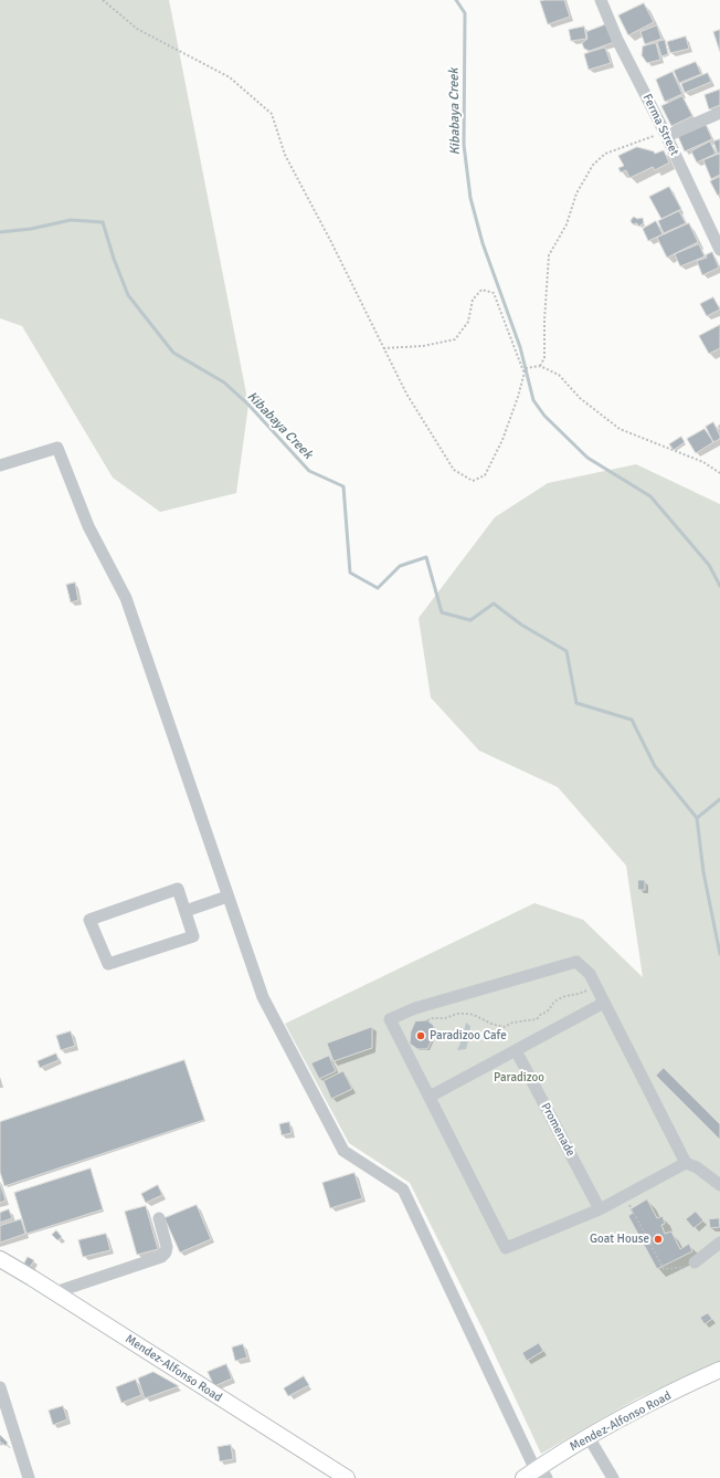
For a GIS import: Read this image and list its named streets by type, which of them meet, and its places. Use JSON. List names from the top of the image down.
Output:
{
  "streets": {
    "main road": ["Mendez-Alfonso Road"],
    "street": ["Ferma Street", "Promenade"]
  },
  "water": ["Kibabaya Creek"],
  "parks": ["Paradizoo"],
  "places": ["Paradizoo Cafe", "Goat House"]
}
